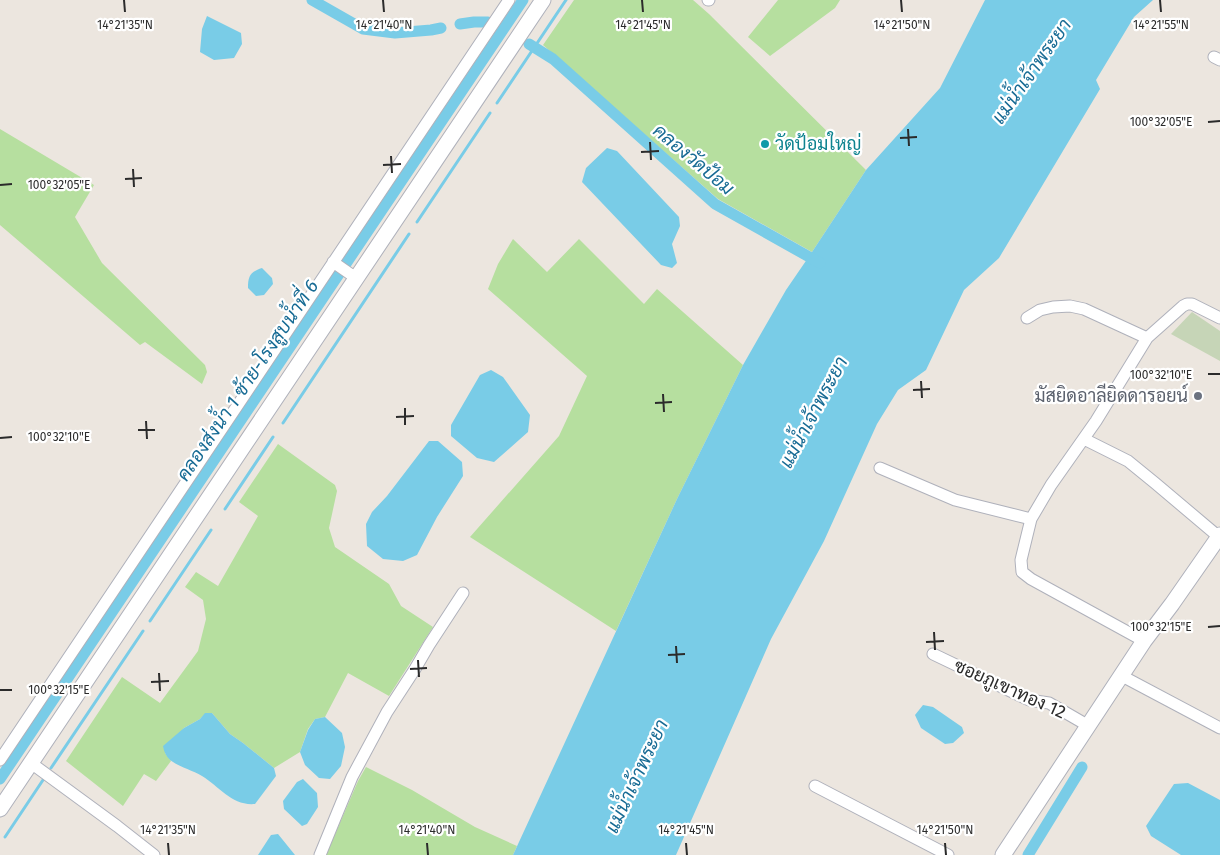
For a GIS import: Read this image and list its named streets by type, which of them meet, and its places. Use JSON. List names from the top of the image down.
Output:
{
  "streets": {
    "street": ["ซอยภูเขาทอง 12"]
  },
  "water": ["แม่น้ำเจ้าพระยา", "คลองวัดป้อม", "คลองส่งน้ำ 1 ซ้าย-โรงสูบน้ำที่ 6"],
  "places": ["วัดป้อมใหญ่", "มัสยิดอาลียิดดารอยน์"],
  "coordinates": [
    "14°21'35\"N",
    "14°21'40\"N",
    "14°21'45\"N",
    "14°21'50\"N",
    "14°21'55\"N",
    "100°32'05\"E",
    "100°32'10\"E",
    "100°32'15\"E"
  ]
}
